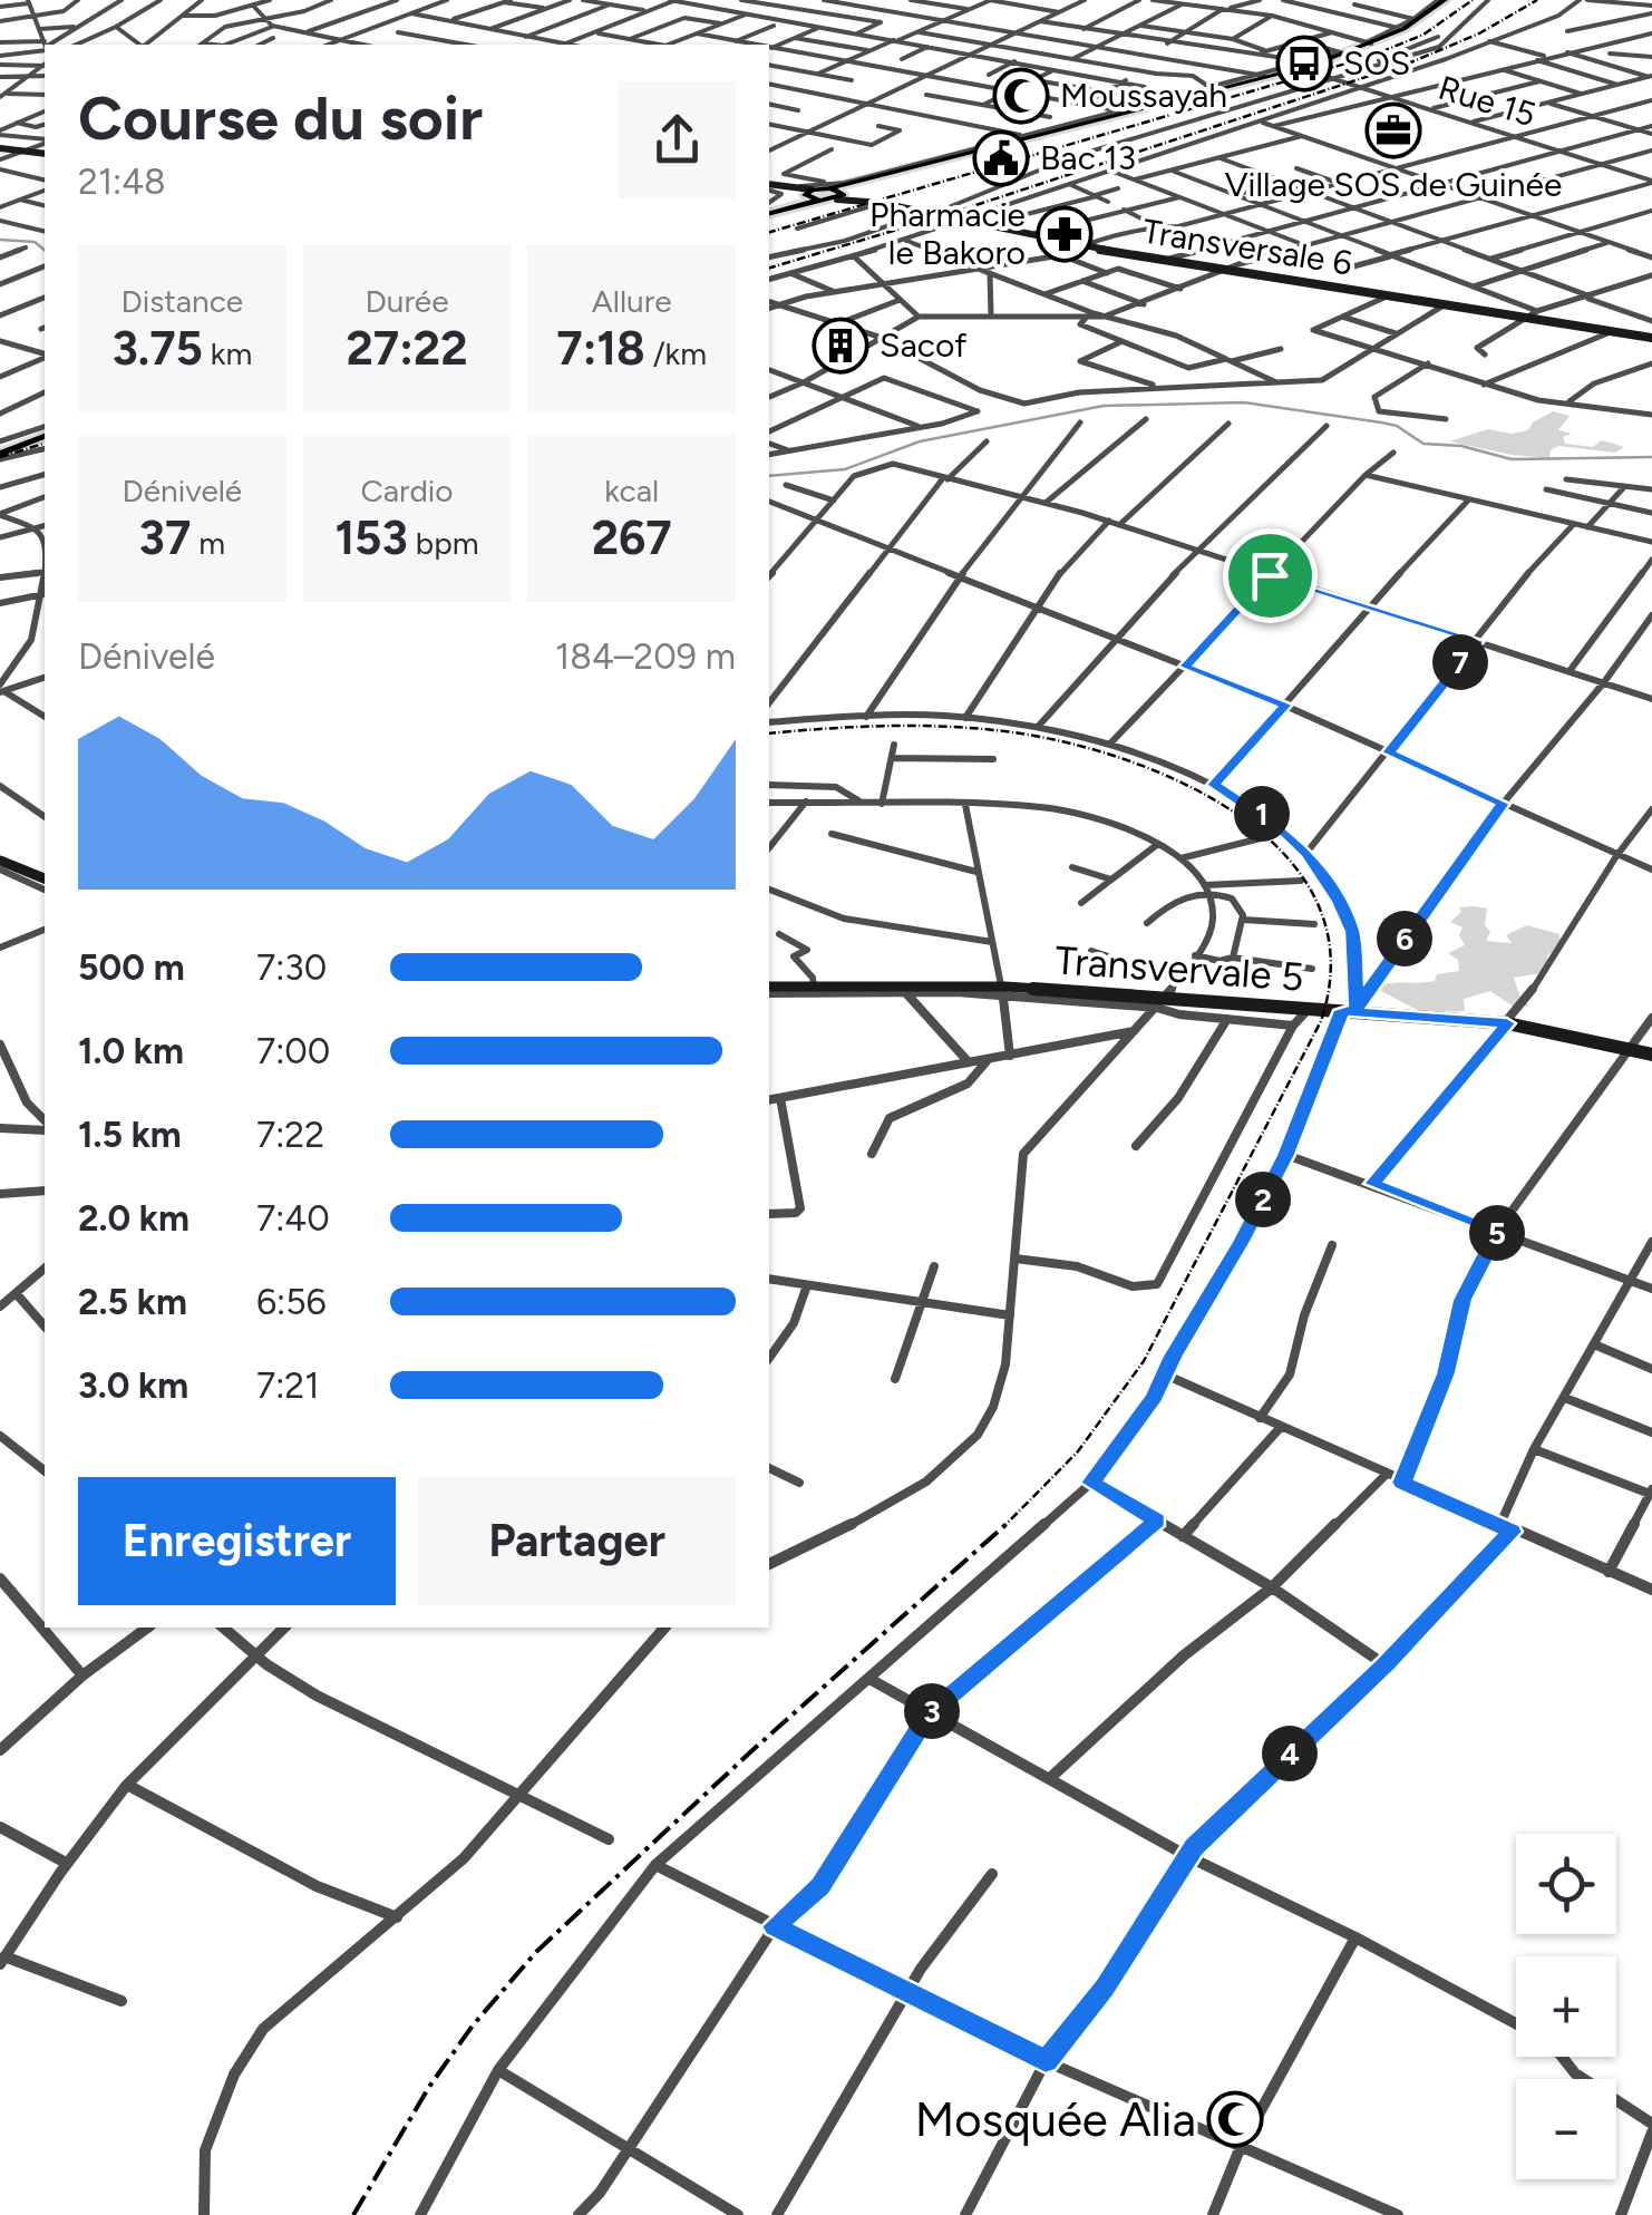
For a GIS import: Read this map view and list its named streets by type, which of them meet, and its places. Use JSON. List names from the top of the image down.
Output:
{
  "streets": {
    "main road": ["Transversale 6", "Transvervale 5"],
    "street": ["Rue 15"]
  },
  "places": {
    "bus stop": ["SOS"],
    "mosque": ["Moussayah", "Mosquée Alia"],
    "office": ["Village SOS de Guinée"],
    "public building": ["Bac 13"],
    "pharmacy": ["Pharmacie le Bakoro"],
    "building": ["Sacof"]
  },
  "page": {
    "heading": ["Course du soir", "21:48"],
    "stats": [
      ["Distance", "3.75 km"],
      ["Durée", "27:22"],
      ["Allure", "7:18 /km"],
      ["Dénivelé", "37 m"],
      ["Cardio", "153 bpm"],
      ["kcal", "267"]
    ],
    "chart": ["Dénivelé", "184–209 m"],
    "pins": [
      "7",
      "1",
      "6",
      "2",
      "5",
      "3",
      "4"
    ],
    "list": [
      {
        "name": "500 m",
        "note": "7:30"
      },
      {
        "name": "1.0 km",
        "note": "7:00"
      },
      {
        "name": "1.5 km",
        "note": "7:22"
      },
      {
        "name": "2.0 km",
        "note": "7:40"
      },
      {
        "name": "2.5 km",
        "note": "6:56"
      },
      {
        "name": "3.0 km",
        "note": "7:21"
      }
    ],
    "buttons": ["Enregistrer", "Partager"],
    "map_buttons": ["+", "−"]
  }
}
